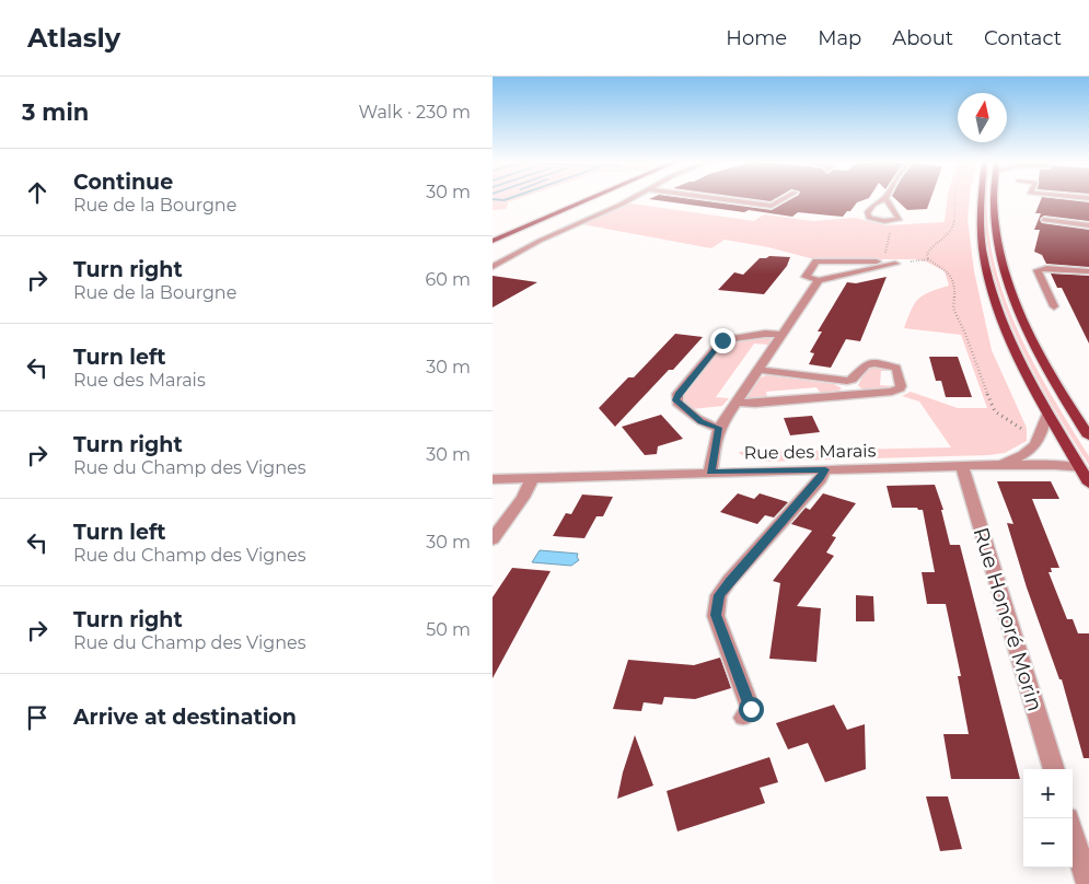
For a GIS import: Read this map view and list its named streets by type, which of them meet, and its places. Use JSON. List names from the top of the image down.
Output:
{
  "streets": {
    "street": ["Rue des Marais", "Rue Honoré Morin"]
  },
  "crossings": [
    ["Rue des Marais", "Rue Honoré Morin"]
  ],
  "north": "top",
  "page": {
    "header": "Atlasly",
    "nav": [
      "Home",
      "Map",
      "About",
      "Contact"
    ],
    "heading": ["3 min", "Walk · 230 m"],
    "list": [
      ["Continue", "Rue de la Bourgne", "30 m"],
      ["Turn right", "Rue de la Bourgne", "60 m"],
      ["Turn left", "Rue des Marais", "30 m"],
      ["Turn right", "Rue du Champ des Vignes", "30 m"],
      ["Turn left", "Rue du Champ des Vignes", "30 m"],
      ["Turn right", "Rue du Champ des Vignes", "50 m"],
      "Arrive at destination"
    ],
    "map_buttons": ["+", "−"]
  }
}
